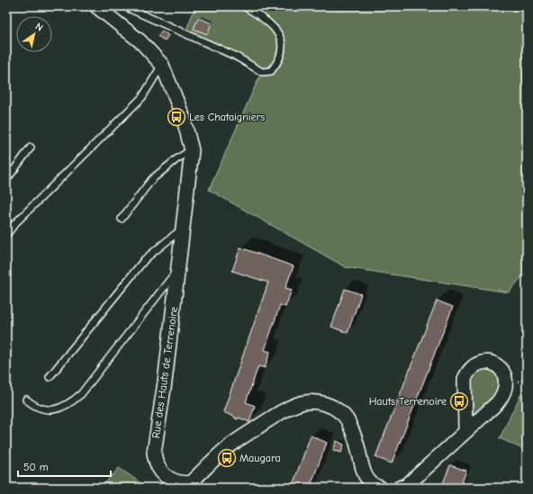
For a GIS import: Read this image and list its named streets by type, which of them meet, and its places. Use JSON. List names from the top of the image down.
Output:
{
  "streets": {
    "street": ["Rue des Hauts de Terrenoire"]
  },
  "places": {
    "bus stop": ["Les Chataigniers", "Hauts Terrenoire", "Maugara"]
  },
  "scale_bar": "50 m",
  "north": "top right"
}
